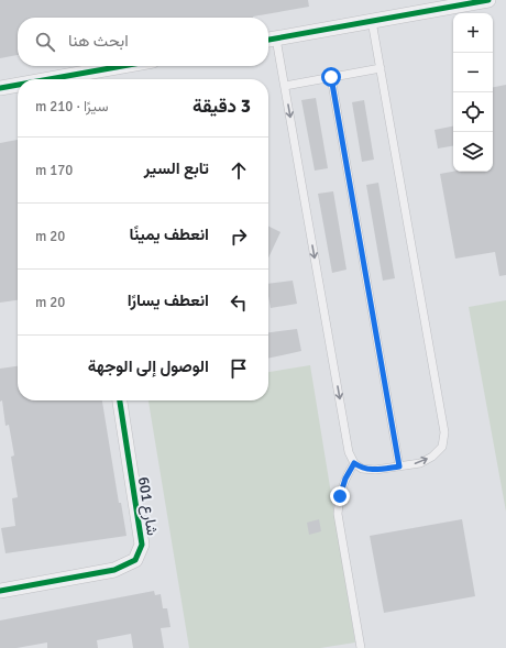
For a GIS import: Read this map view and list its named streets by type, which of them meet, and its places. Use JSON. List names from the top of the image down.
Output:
{
  "streets": {
    "street": ["شارع 601"]
  },
  "page": {
    "map_buttons": ["+", "−"],
    "search": "ابحث هنا",
    "heading": ["3 دقيقة", "سيرًا · 210 m"],
    "list": [
      ["تابع السير", "170 m"],
      ["انعطف يمينًا", "20 m"],
      ["انعطف يسارًا", "20 m"],
      "الوصول إلى الوجهة"
    ]
  }
}
